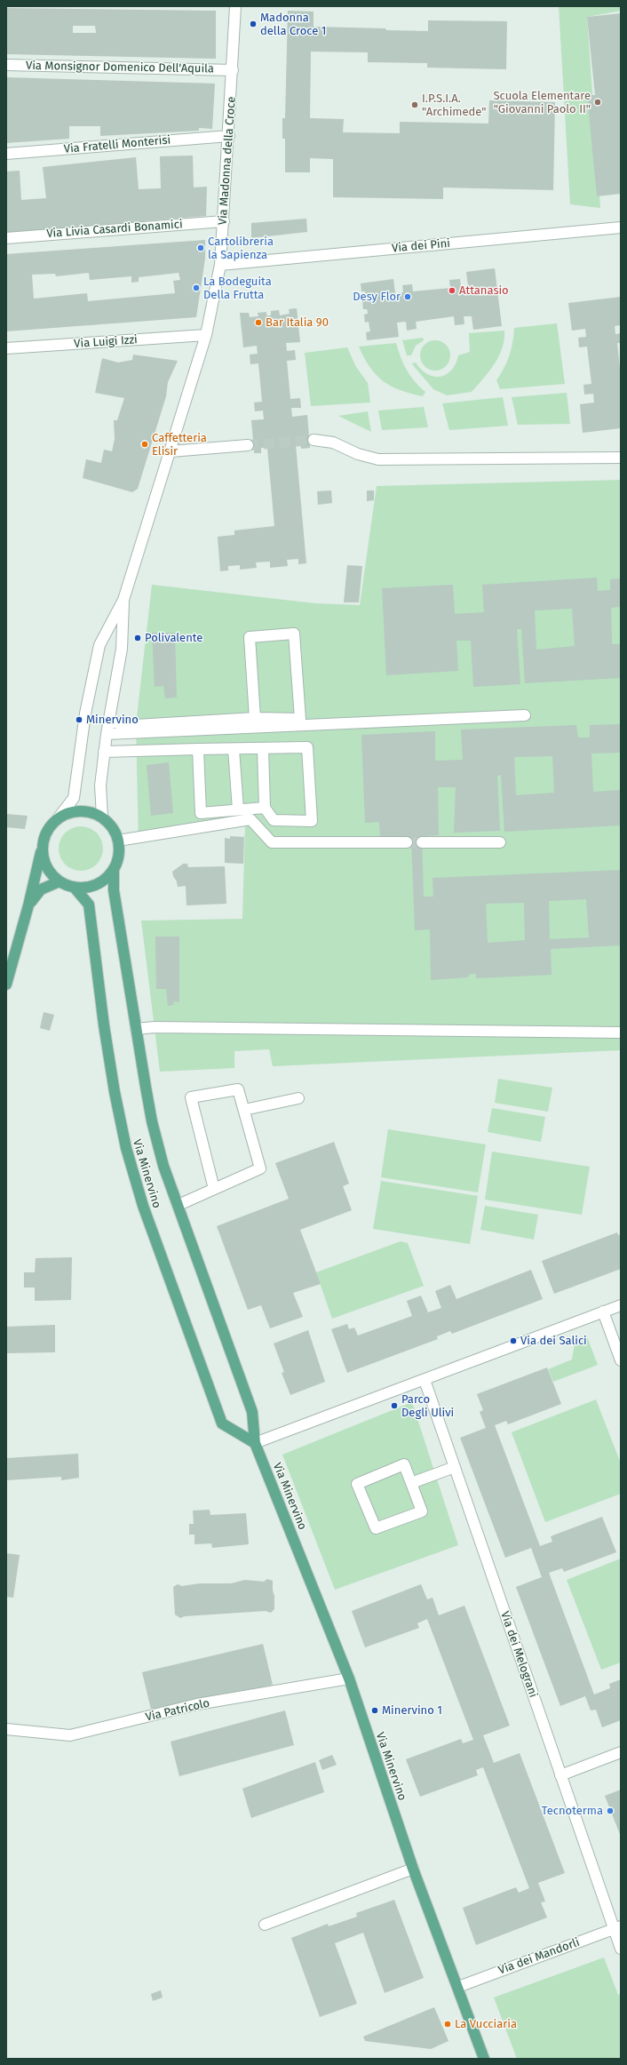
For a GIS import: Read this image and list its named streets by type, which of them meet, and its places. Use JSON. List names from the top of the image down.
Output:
{
  "streets": {
    "main road": ["Via Minervino"],
    "street": [
      "Via Monsignor Domenico Dell'Aquila",
      "Via Fratelli Monterisi",
      "Via Madonna della Croce",
      "Via Livia Casardi Bonamici",
      "Via dei Pini",
      "Via Luigi Izzi",
      "Via dei Melograni",
      "Via Patricolo",
      "Via dei Mandorli"
    ]
  },
  "crossings": [
    ["Via Monsignor Domenico Dell'Aquila", "Via Madonna della Croce"],
    ["Via Fratelli Monterisi", "Via Madonna della Croce"],
    ["Via Madonna della Croce", "Via Livia Casardi Bonamici"],
    ["Via Madonna della Croce", "Via dei Pini"],
    ["Via Madonna della Croce", "Via Luigi Izzi"],
    ["Via Madonna della Croce", "Via Minervino"],
    ["Via Minervino", "Via Patricolo"],
    ["Via Minervino", "Via dei Mandorli"],
    ["Via dei Melograni", "Via dei Mandorli"]
  ],
  "places": [
    "Madonna della Croce 1",
    "Scuola Elementare \"Giovanni Paolo II\"",
    "I.P.S.I.A. \"Archimede\"",
    "Cartolibreria la Sapienza",
    "La Bodeguita Della Frutta",
    "Attanasio",
    "Desy Flor",
    "Bar Italia 90",
    "Caffetteria Elisir",
    "Polivalente",
    "Minervino",
    "Via dei Salici",
    "Parco Degli Ulivi",
    "Minervino 1",
    "Tecnoterma",
    "La Vucciaria"
  ]
}
